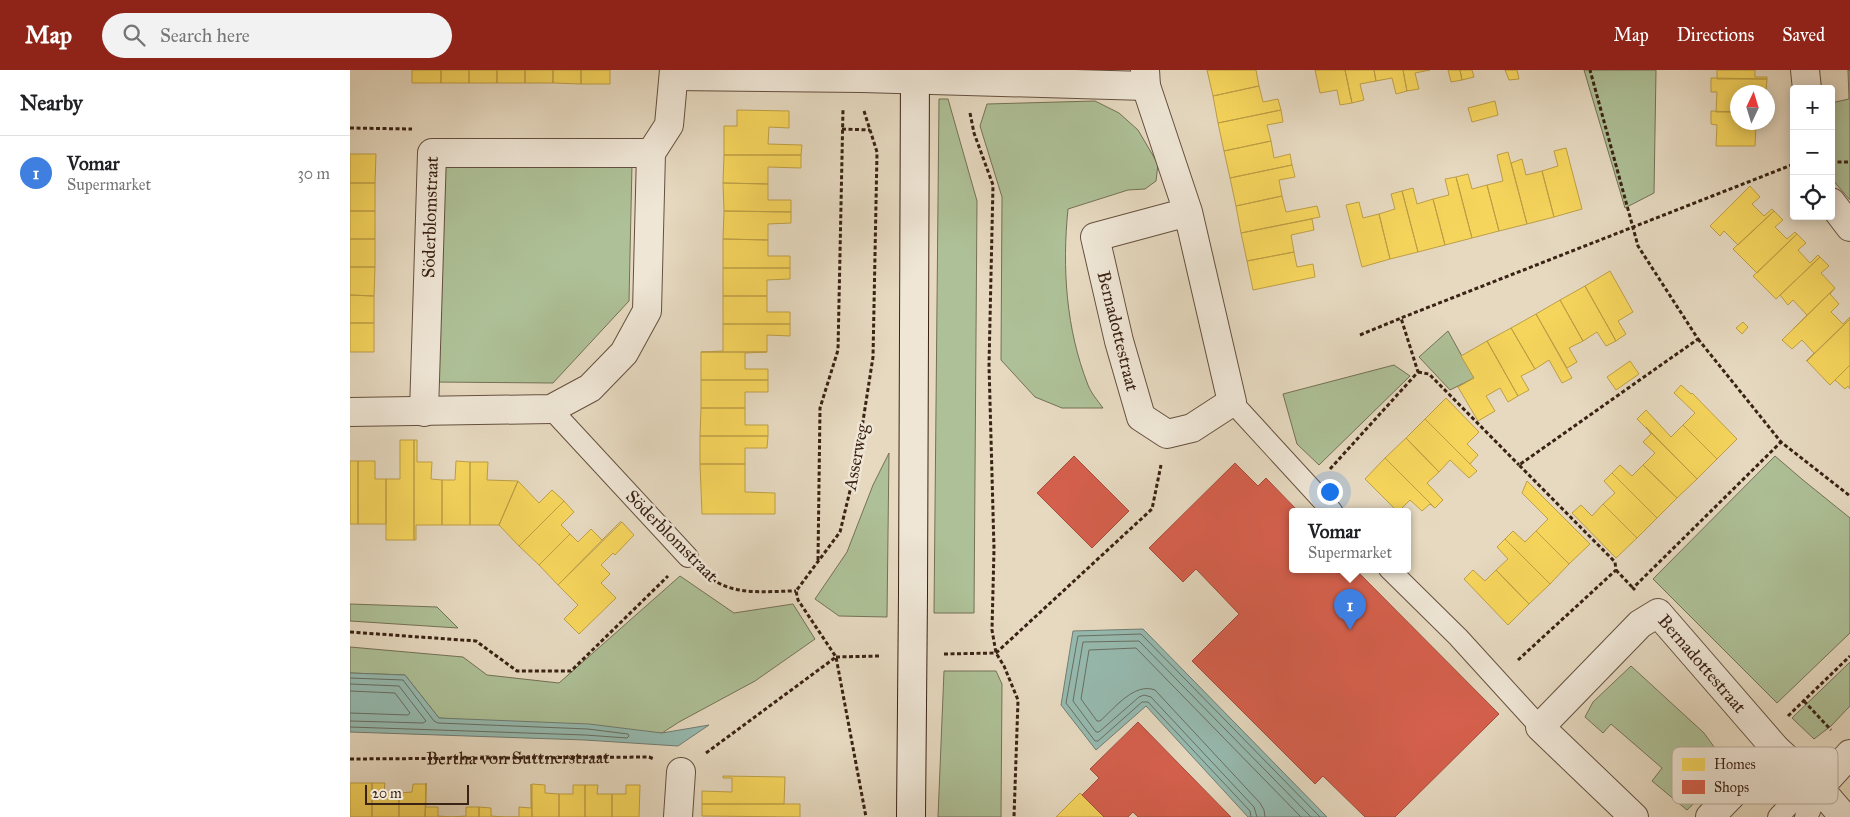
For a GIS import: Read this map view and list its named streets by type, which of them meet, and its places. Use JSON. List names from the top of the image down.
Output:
{
  "streets": {
    "street": ["Söderblomstraat", "Bernadottestraat"],
    "path": ["Asserweg", "Bertha von Suttnerstraat"]
  },
  "crossings": [
    ["Söderblomstraat", "Asserweg"]
  ],
  "legend": ["Homes", "Shops"],
  "scale_bar": "20 m",
  "north": "top",
  "page": {
    "header": "Map",
    "search": "Search here",
    "nav": ["Map", "Directions", "Saved"],
    "heading": "Nearby",
    "map_buttons": ["+", "−"],
    "list": [
      {
        "mark": "1",
        "name": "Vomar",
        "note": "Supermarket",
        "value": "30 m"
      }
    ],
    "popup": ["Vomar", "Supermarket"],
    "pins": "1",
    "scale": "20 m"
  }
}
